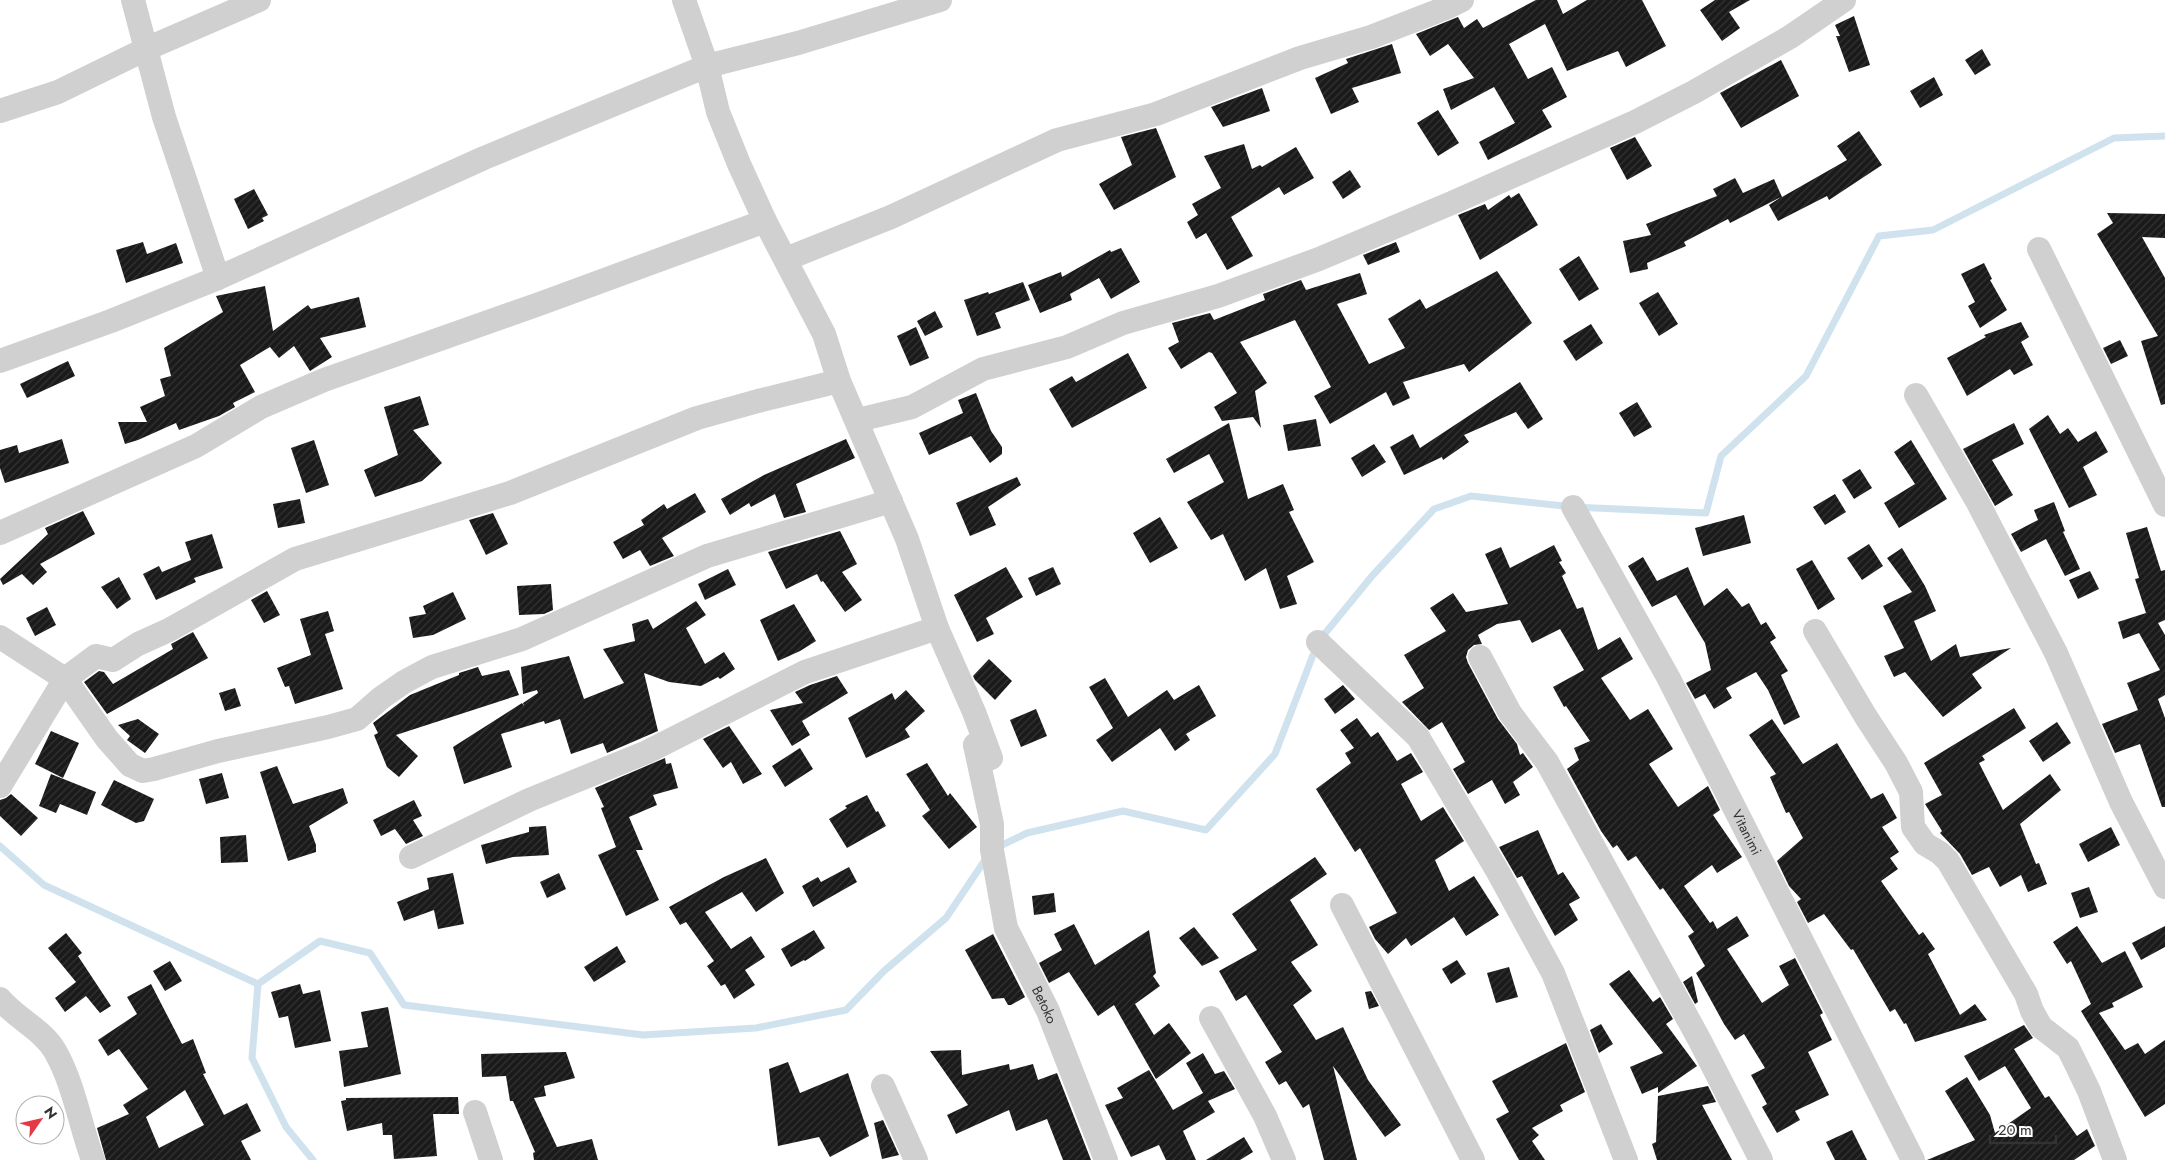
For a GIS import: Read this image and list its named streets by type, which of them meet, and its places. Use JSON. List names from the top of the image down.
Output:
{
  "streets": {
    "street": ["Vitanimi", "Betoko"]
  },
  "scale_bar": "20 m",
  "north": "top right"
}
